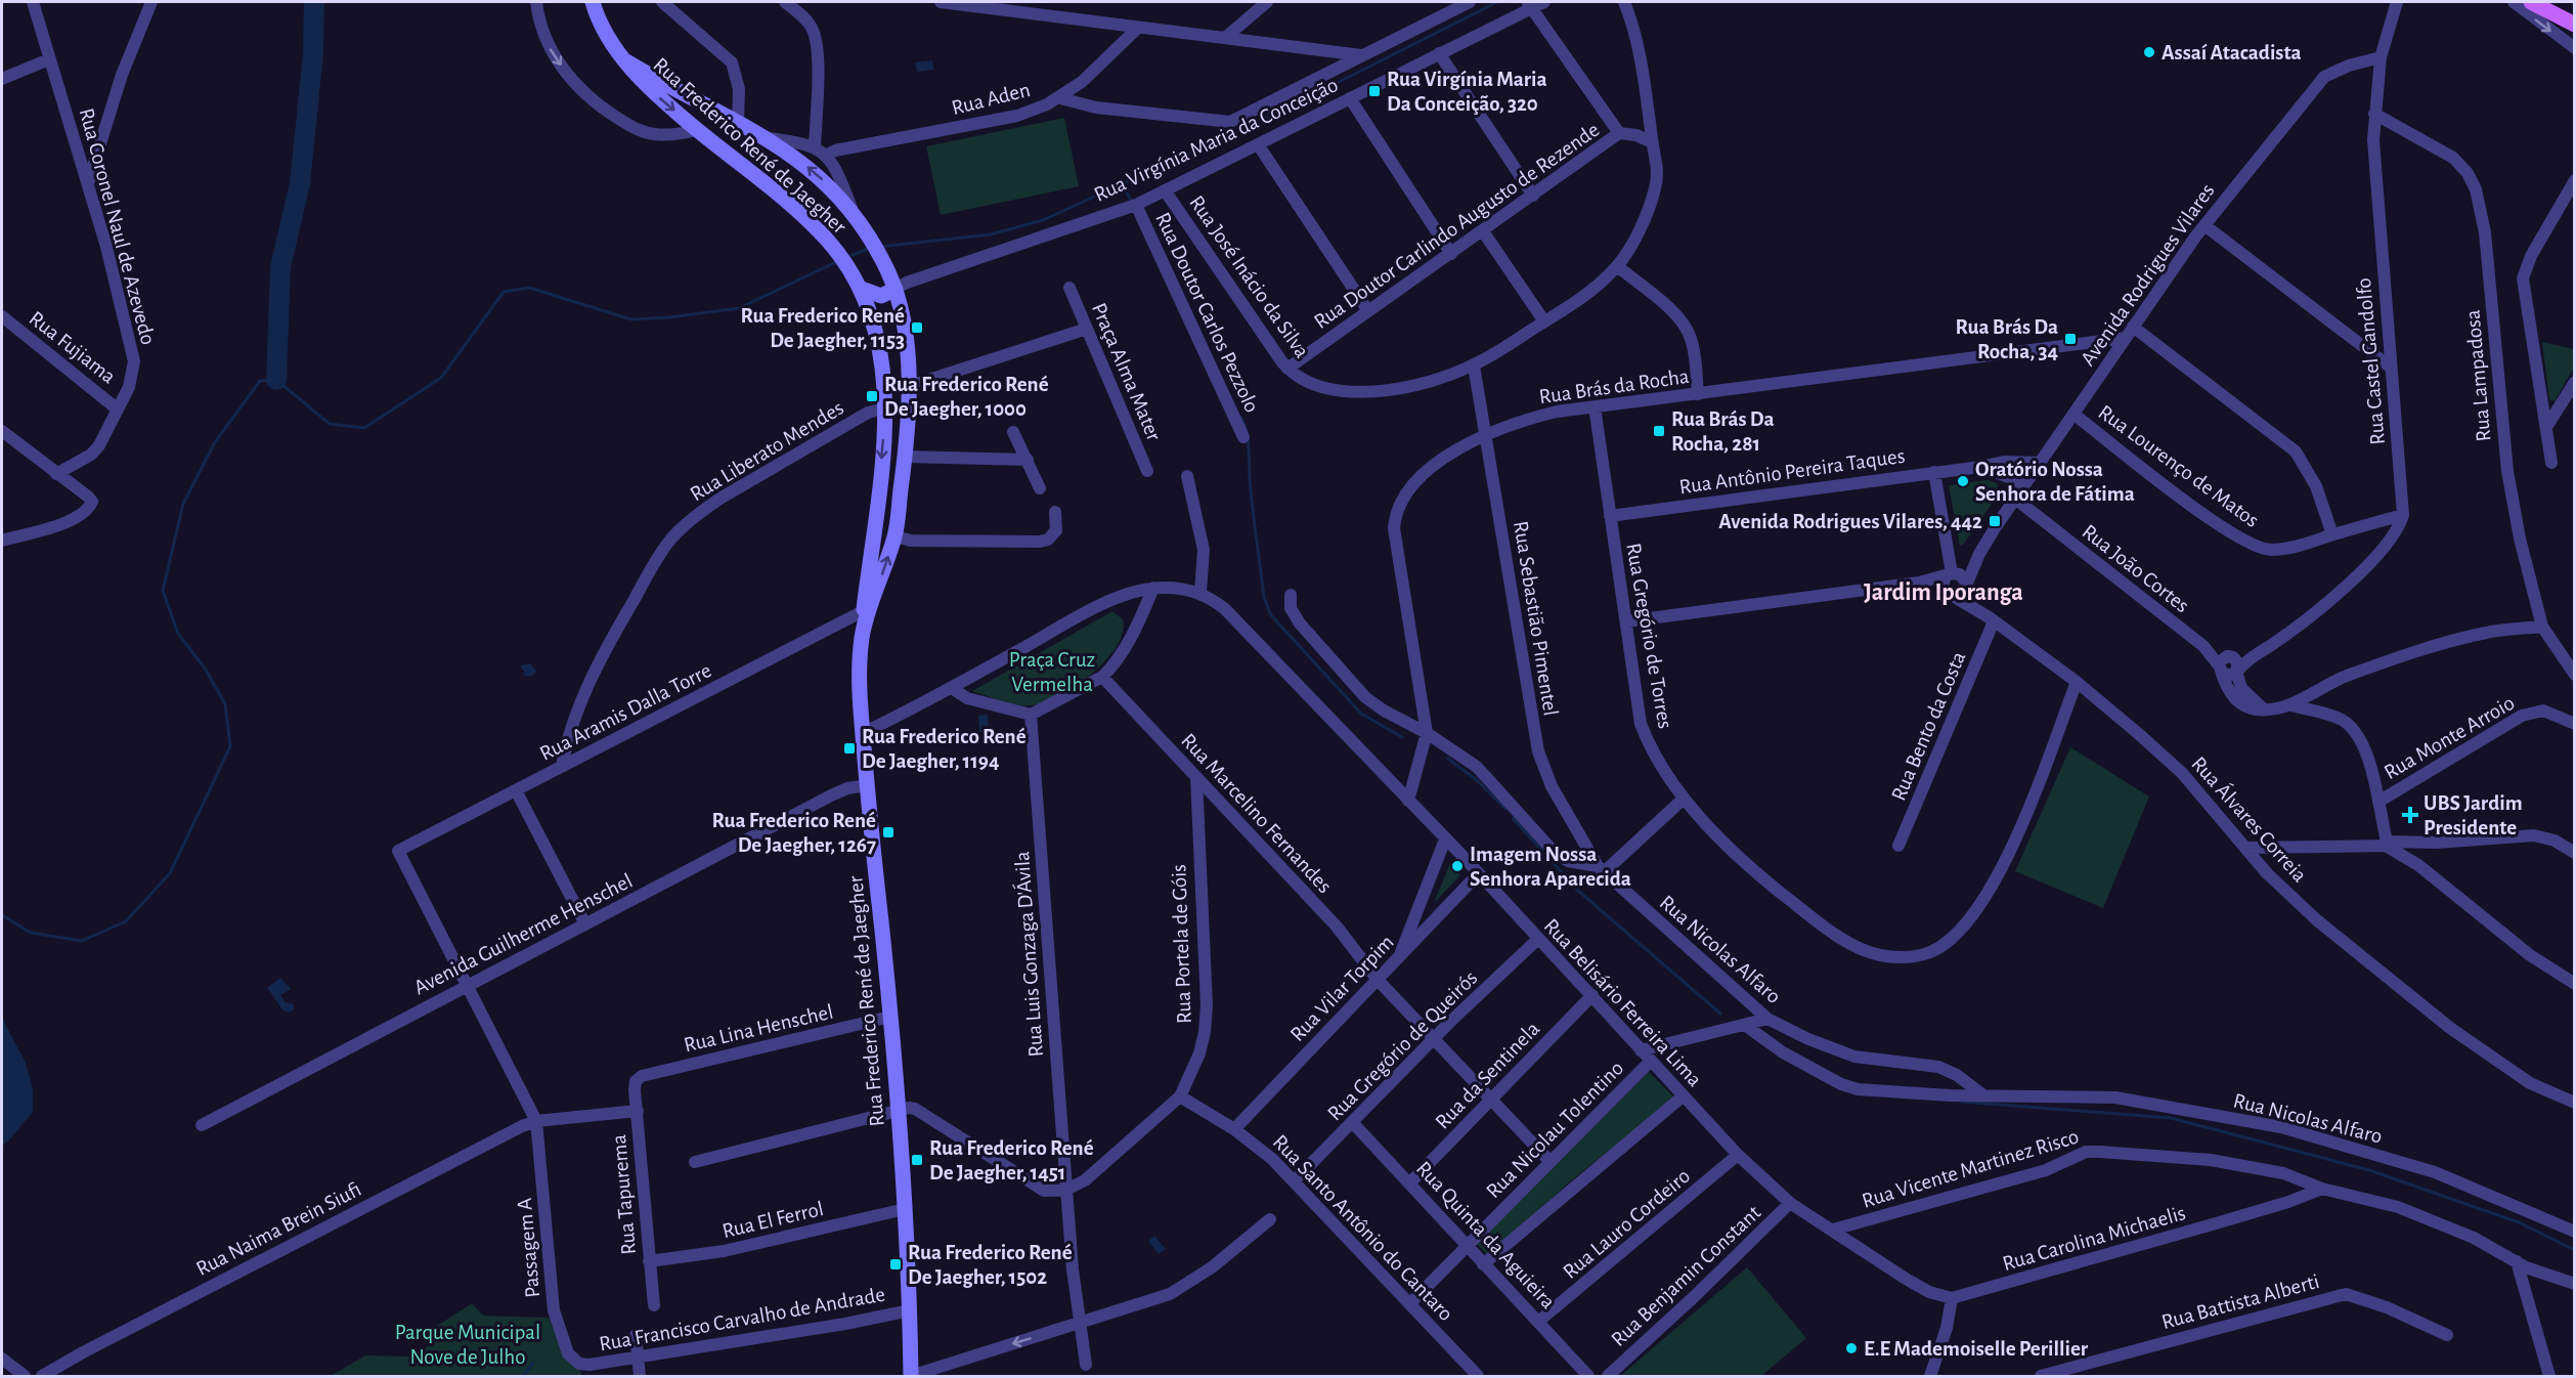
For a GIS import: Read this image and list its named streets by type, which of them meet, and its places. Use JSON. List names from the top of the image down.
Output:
{
  "streets": {
    "main road": ["Rua Frederico René de Jaegher"],
    "street": [
      "Rua Aden",
      "Rua Virgínia Maria da Conceição",
      "Rua Doutor Carlindo Augusto de Rezende",
      "Rua Coronel Naul de Azevedo",
      "Avenida Rodrigues Vilares",
      "Rua José Inácio da Silva",
      "Rua Doutor Carlos Pezzolo",
      "Rua Fujiama",
      "Rua Castel Gandolfo",
      "Praça Alma Mater",
      "Rua Lampadosa",
      "Rua Brás da Rocha",
      "Rua Liberato Mendes",
      "Rua Lourenço de Matos",
      "Rua Antônio Pereira Taques",
      "Rua João Cortes",
      "Rua Sebastião Pimentel",
      "Rua Gregório de Torres",
      "Rua Aramis Dalla Torre",
      "Rua Bento da Costa",
      "Rua Monte Arroio",
      "Rua Marcelino Fernandes",
      "Rua Álvares Correia",
      "Avenida Guilherme Henschel",
      "Rua Portela de Góis",
      "Rua Nicolas Alfaro",
      "Rua Luis Gonzaga D'Ávila",
      "Rua Vilar Torpim",
      "Rua Belisário Ferreira Lima",
      "Rua Lina Henschel",
      "Rua Gregório de Queirós",
      "Rua da Sentinela",
      "Rua Nicolau Tolentino",
      "Rua Vicente Martinez Risco",
      "Rua Tapurema",
      "Rua El Ferrol",
      "Rua Lauro Cordeiro",
      "Rua Santo Antônio do Cantaro",
      "Rua Naima Brein Siufi",
      "Rua Quinta da Aguieira",
      "Rua Carolina Michaelis",
      "Passagem A",
      "Rua Benjamin Constant",
      "Rua Battista Alberti",
      "Rua Francisco Carvalho de Andrade"
    ]
  },
  "crossings": [
    ["Rua Aden", "Rua Virgínia Maria da Conceição"],
    ["Rua Aden", "Rua Frederico René de Jaegher"],
    ["Rua Virgínia Maria da Conceição", "Rua Frederico René de Jaegher"],
    ["Rua Virgínia Maria da Conceição", "Rua José Inácio da Silva"],
    ["Rua Virgínia Maria da Conceição", "Rua Doutor Carlos Pezzolo"],
    ["Rua Frederico René de Jaegher", "Rua Liberato Mendes"],
    ["Rua Frederico René de Jaegher", "Rua Aramis Dalla Torre"],
    ["Rua Frederico René de Jaegher", "Avenida Guilherme Henschel"],
    ["Rua Frederico René de Jaegher", "Rua Lina Henschel"],
    ["Rua Frederico René de Jaegher", "Rua El Ferrol"],
    ["Rua Frederico René de Jaegher", "Rua Francisco Carvalho de Andrade"],
    ["Rua Doutor Carlindo Augusto de Rezende", "Rua José Inácio da Silva"],
    ["Rua Coronel Naul de Azevedo", "Rua Fujiama"],
    ["Avenida Rodrigues Vilares", "Rua Castel Gandolfo"],
    ["Avenida Rodrigues Vilares", "Rua Brás da Rocha"],
    ["Avenida Rodrigues Vilares", "Rua Lourenço de Matos"],
    ["Avenida Rodrigues Vilares", "Rua Antônio Pereira Taques"],
    ["Avenida Rodrigues Vilares", "Rua João Cortes"],
    ["Avenida Rodrigues Vilares", "Rua Álvares Correia"],
    ["Rua José Inácio da Silva", "Rua Sebastião Pimentel"],
    ["Rua Castel Gandolfo", "Rua Lampadosa"],
    ["Rua Castel Gandolfo", "Rua Lourenço de Matos"],
    ["Rua Brás da Rocha", "Rua Sebastião Pimentel"],
    ["Rua Brás da Rocha", "Rua Gregório de Torres"],
    ["Rua Brás da Rocha", "Rua Nicolas Alfaro"],
    ["Rua Brás da Rocha", "Rua Belisário Ferreira Lima"],
    ["Rua Liberato Mendes", "Rua Aramis Dalla Torre"],
    ["Rua Antônio Pereira Taques", "Rua Gregório de Torres"],
    ["Rua Sebastião Pimentel", "Rua Nicolas Alfaro"],
    ["Rua Gregório de Torres", "Rua Álvares Correia"],
    ["Rua Aramis Dalla Torre", "Avenida Guilherme Henschel"],
    ["Rua Bento da Costa", "Rua Álvares Correia"],
    ["Rua Marcelino Fernandes", "Rua Portela de Góis"],
    ["Rua Marcelino Fernandes", "Rua Vilar Torpim"],
    ["Rua Marcelino Fernandes", "Rua Gregório de Queirós"],
    ["Rua Marcelino Fernandes", "Rua da Sentinela"],
    ["Rua Marcelino Fernandes", "Rua Nicolau Tolentino"],
    ["Rua Portela de Góis", "Rua Luis Gonzaga D'Ávila"],
    ["Rua Portela de Góis", "Rua Santo Antônio do Cantaro"],
    ["Rua Vilar Torpim", "Rua Belisário Ferreira Lima"],
    ["Rua Vilar Torpim", "Rua Santo Antônio do Cantaro"],
    ["Rua Belisário Ferreira Lima", "Rua Gregório de Queirós"],
    ["Rua Belisário Ferreira Lima", "Rua da Sentinela"],
    ["Rua Belisário Ferreira Lima", "Rua Nicolau Tolentino"],
    ["Rua Belisário Ferreira Lima", "Rua Vicente Martinez Risco"],
    ["Rua Belisário Ferreira Lima", "Rua Lauro Cordeiro"],
    ["Rua Belisário Ferreira Lima", "Rua Carolina Michaelis"],
    ["Rua Belisário Ferreira Lima", "Rua Benjamin Constant"],
    ["Rua Lina Henschel", "Rua Tapurema"],
    ["Rua Gregório de Queirós", "Rua Santo Antônio do Cantaro"],
    ["Rua Gregório de Queirós", "Rua Quinta da Aguieira"],
    ["Rua da Sentinela", "Rua Quinta da Aguieira"],
    ["Rua Nicolau Tolentino", "Rua Santo Antônio do Cantaro"],
    ["Rua Nicolau Tolentino", "Rua Quinta da Aguieira"],
    ["Rua Vicente Martinez Risco", "Rua Carolina Michaelis"],
    ["Rua Tapurema", "Rua El Ferrol"],
    ["Rua Lauro Cordeiro", "Rua Quinta da Aguieira"],
    ["Rua Naima Brein Siufi", "Passagem A"],
    ["Passagem A", "Rua Francisco Carvalho de Andrade"]
  ],
  "districts": ["Jardim Iporanga"],
  "parks": ["Praça Cruz Vermelha", "Parque Municipal Nove de Julho"],
  "places": {
    "other": [
      "Assaí Atacadista",
      "Oratório Nossa Senhora de Fátima",
      "Imagem Nossa Senhora Aparecida",
      "E.E Mademoiselle Perillier"
    ],
    "transit": [
      "Rua Virgínia Maria Da Conceição, 320",
      "Rua Frederico René De Jaegher, 1153",
      "Rua Brás Da Rocha, 34",
      "Rua Frederico René De Jaegher, 1000",
      "Rua Brás Da Rocha, 281",
      "Avenida Rodrigues Vilares, 442",
      "Rua Frederico René De Jaegher, 1194",
      "Rua Frederico René De Jaegher, 1267",
      "Rua Frederico René De Jaegher, 1451",
      "Rua Frederico René De Jaegher, 1502"
    ],
    "health": ["UBS Jardim Presidente"]
  }
}
